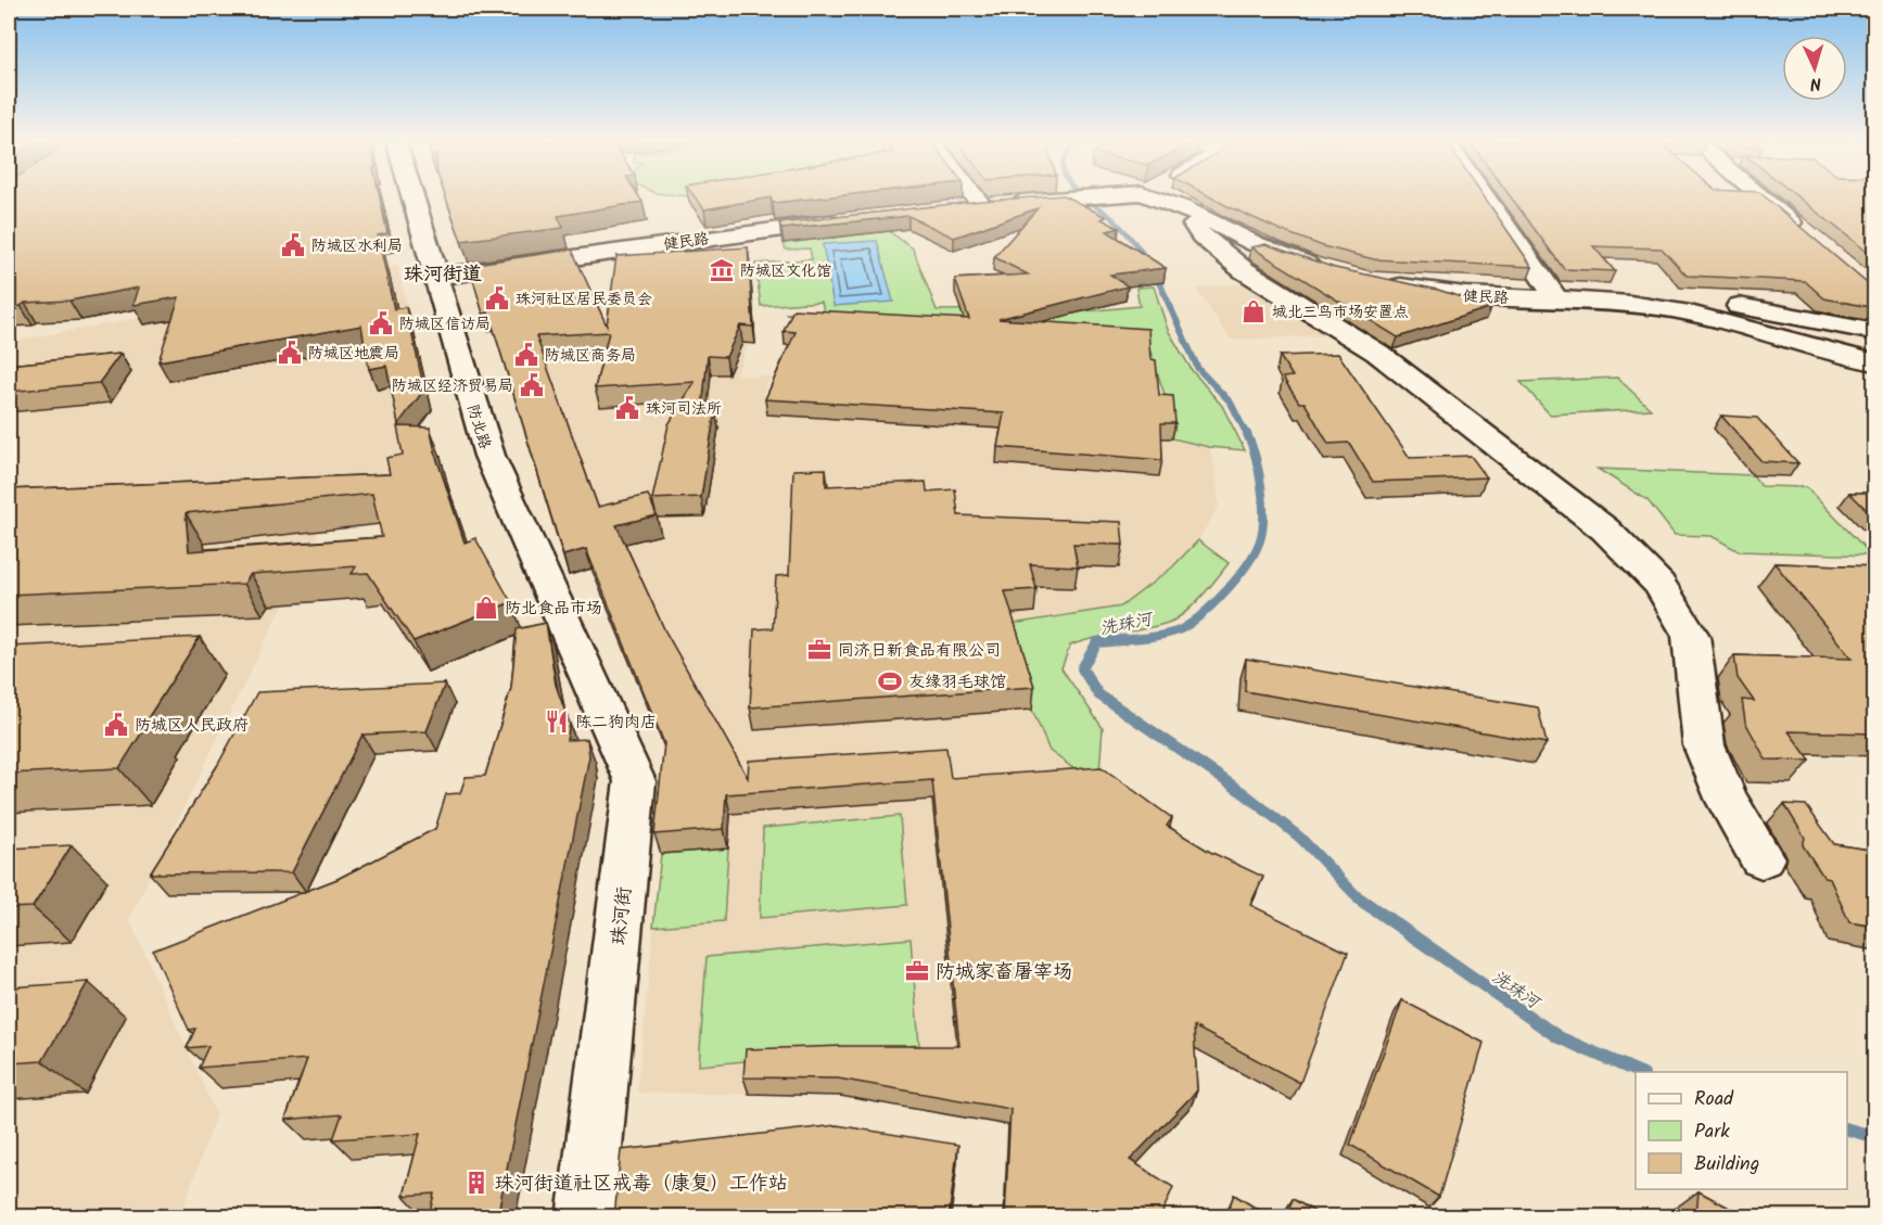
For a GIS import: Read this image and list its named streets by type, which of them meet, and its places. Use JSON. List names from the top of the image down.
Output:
{
  "streets": {
    "street": ["健民路", "防北路", "珠河街"]
  },
  "crossings": [
    ["健民路", "防北路"],
    ["防北路", "珠河街"]
  ],
  "districts": ["珠河街道"],
  "water": ["洗珠河"],
  "places": {
    "public building": [
      "防城区水利局",
      "珠河社区居民委员会",
      "防城区信访局",
      "防城区地震局",
      "防城区商务局",
      "防城区经济贸易局",
      "珠河司法所",
      "防城区人民政府"
    ],
    "museum": ["防城区文化馆"],
    "shop": ["城北三鸟市场安置点", "防北食品市场"],
    "office": ["同济日新食品有限公司", "防城家畜屠宰场"],
    "sports": ["友缘羽毛球馆"],
    "restaurant": ["陈二狗肉店"],
    "building": ["珠河街道社区戒毒（康复）工作站"]
  },
  "legend": ["Road", "Park", "Building"],
  "north": "bottom"
}
